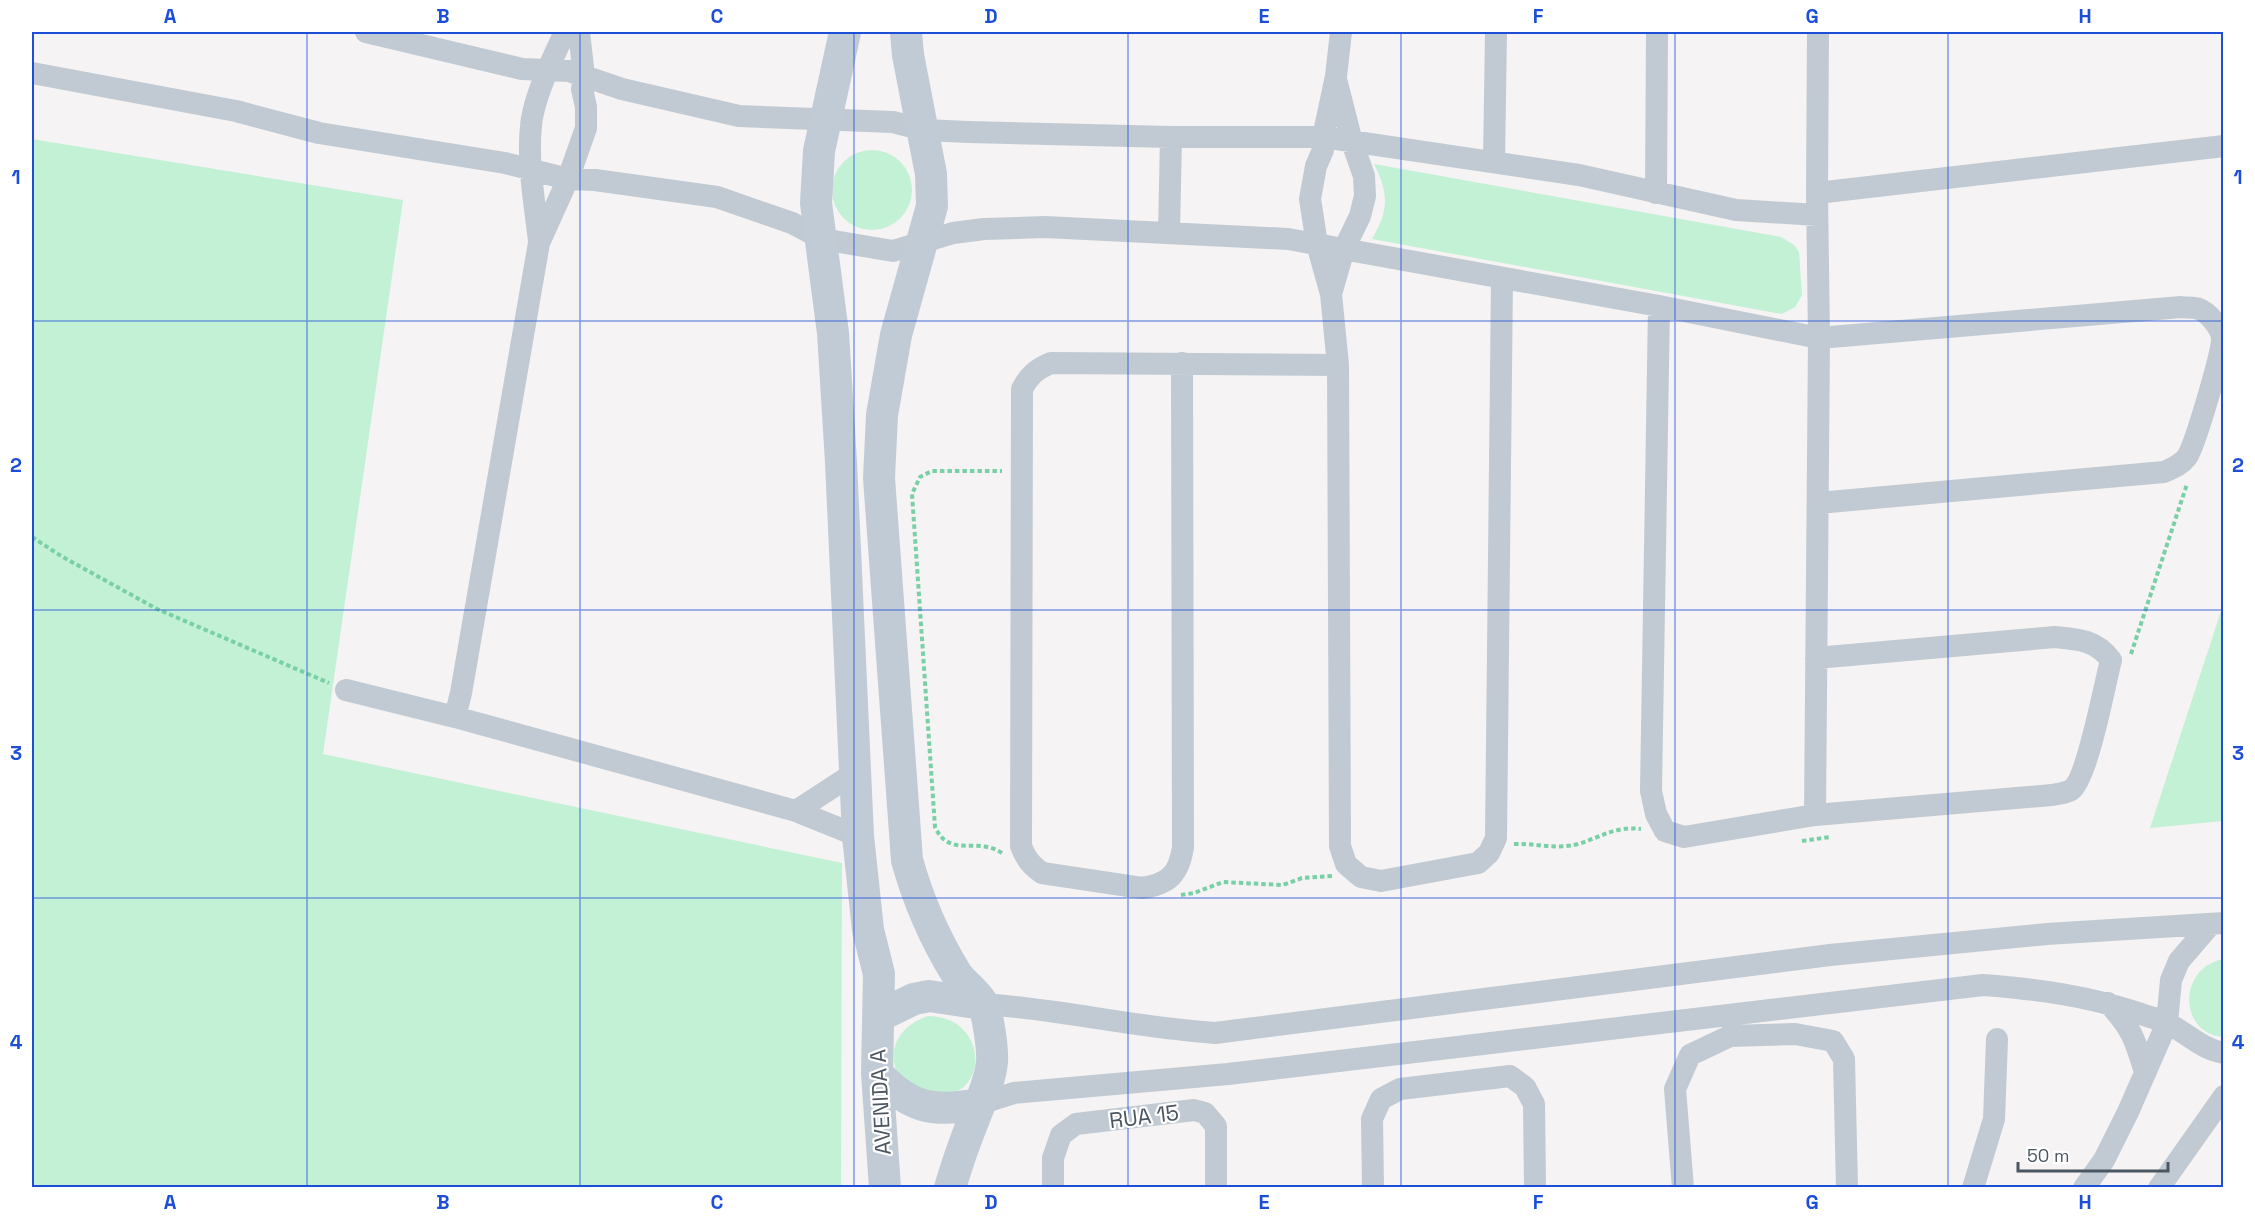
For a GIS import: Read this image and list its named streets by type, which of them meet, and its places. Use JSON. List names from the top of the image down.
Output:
{
  "streets": {
    "main road": ["AVENIDA A"],
    "street": ["RUA 15"]
  },
  "scale_bar": "50 m",
  "grid": {
    "columns": [
      "A",
      "B",
      "C",
      "D",
      "E",
      "F",
      "G",
      "H"
    ],
    "rows": [
      "1",
      "2",
      "3",
      "4"
    ]
  }
}
